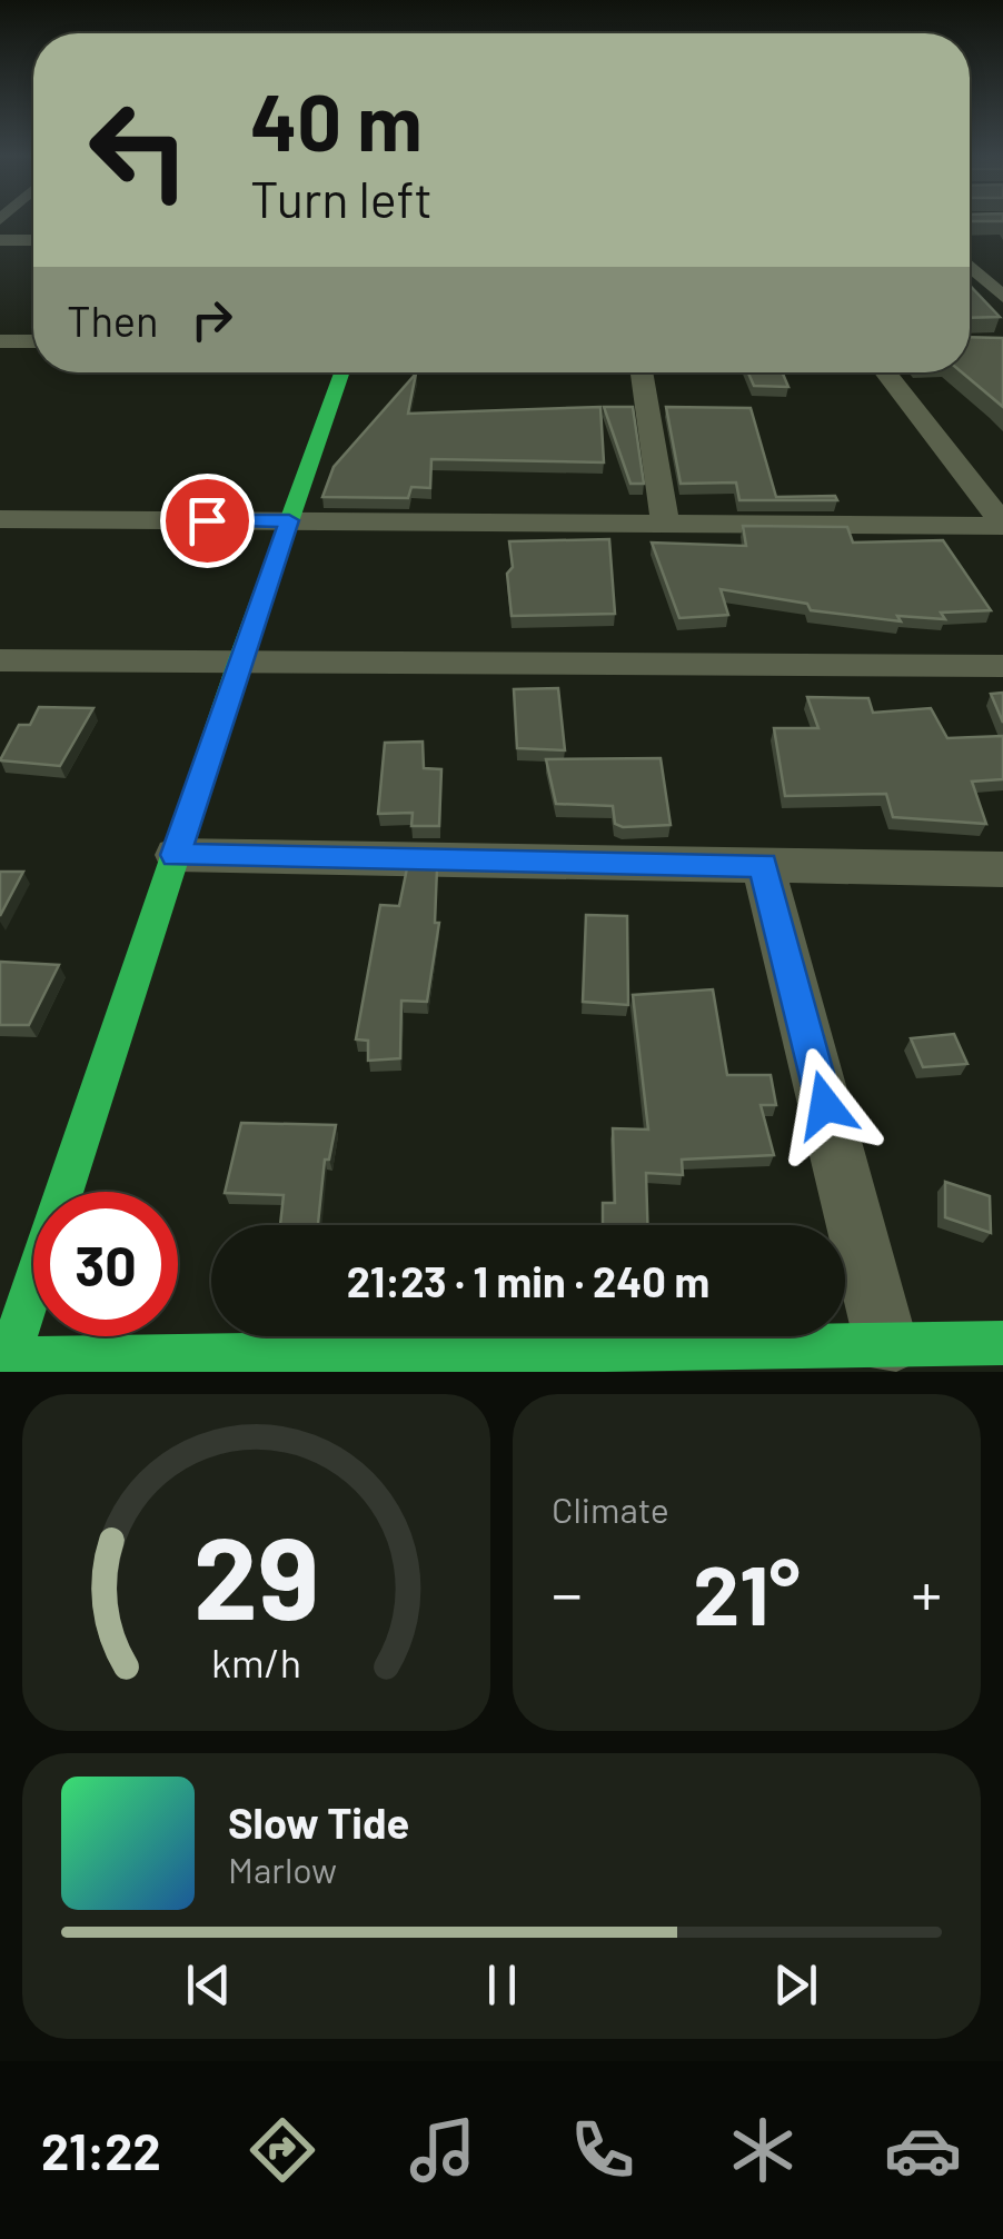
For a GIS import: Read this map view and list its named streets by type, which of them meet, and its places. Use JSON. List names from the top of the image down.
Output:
{
  "page": {
    "turn": ["40 m", "Turn left"],
    "then": "Then",
    "limit": "30",
    "trip": "21:23 · 1 min · 240 m",
    "tile": "Climate",
    "heat": ["−", "21°", "+"],
    "song": ["Slow Tide", "Marlow"],
    "tabs": "21:22",
    "gauge": ["29", "km/h"]
  }
}
